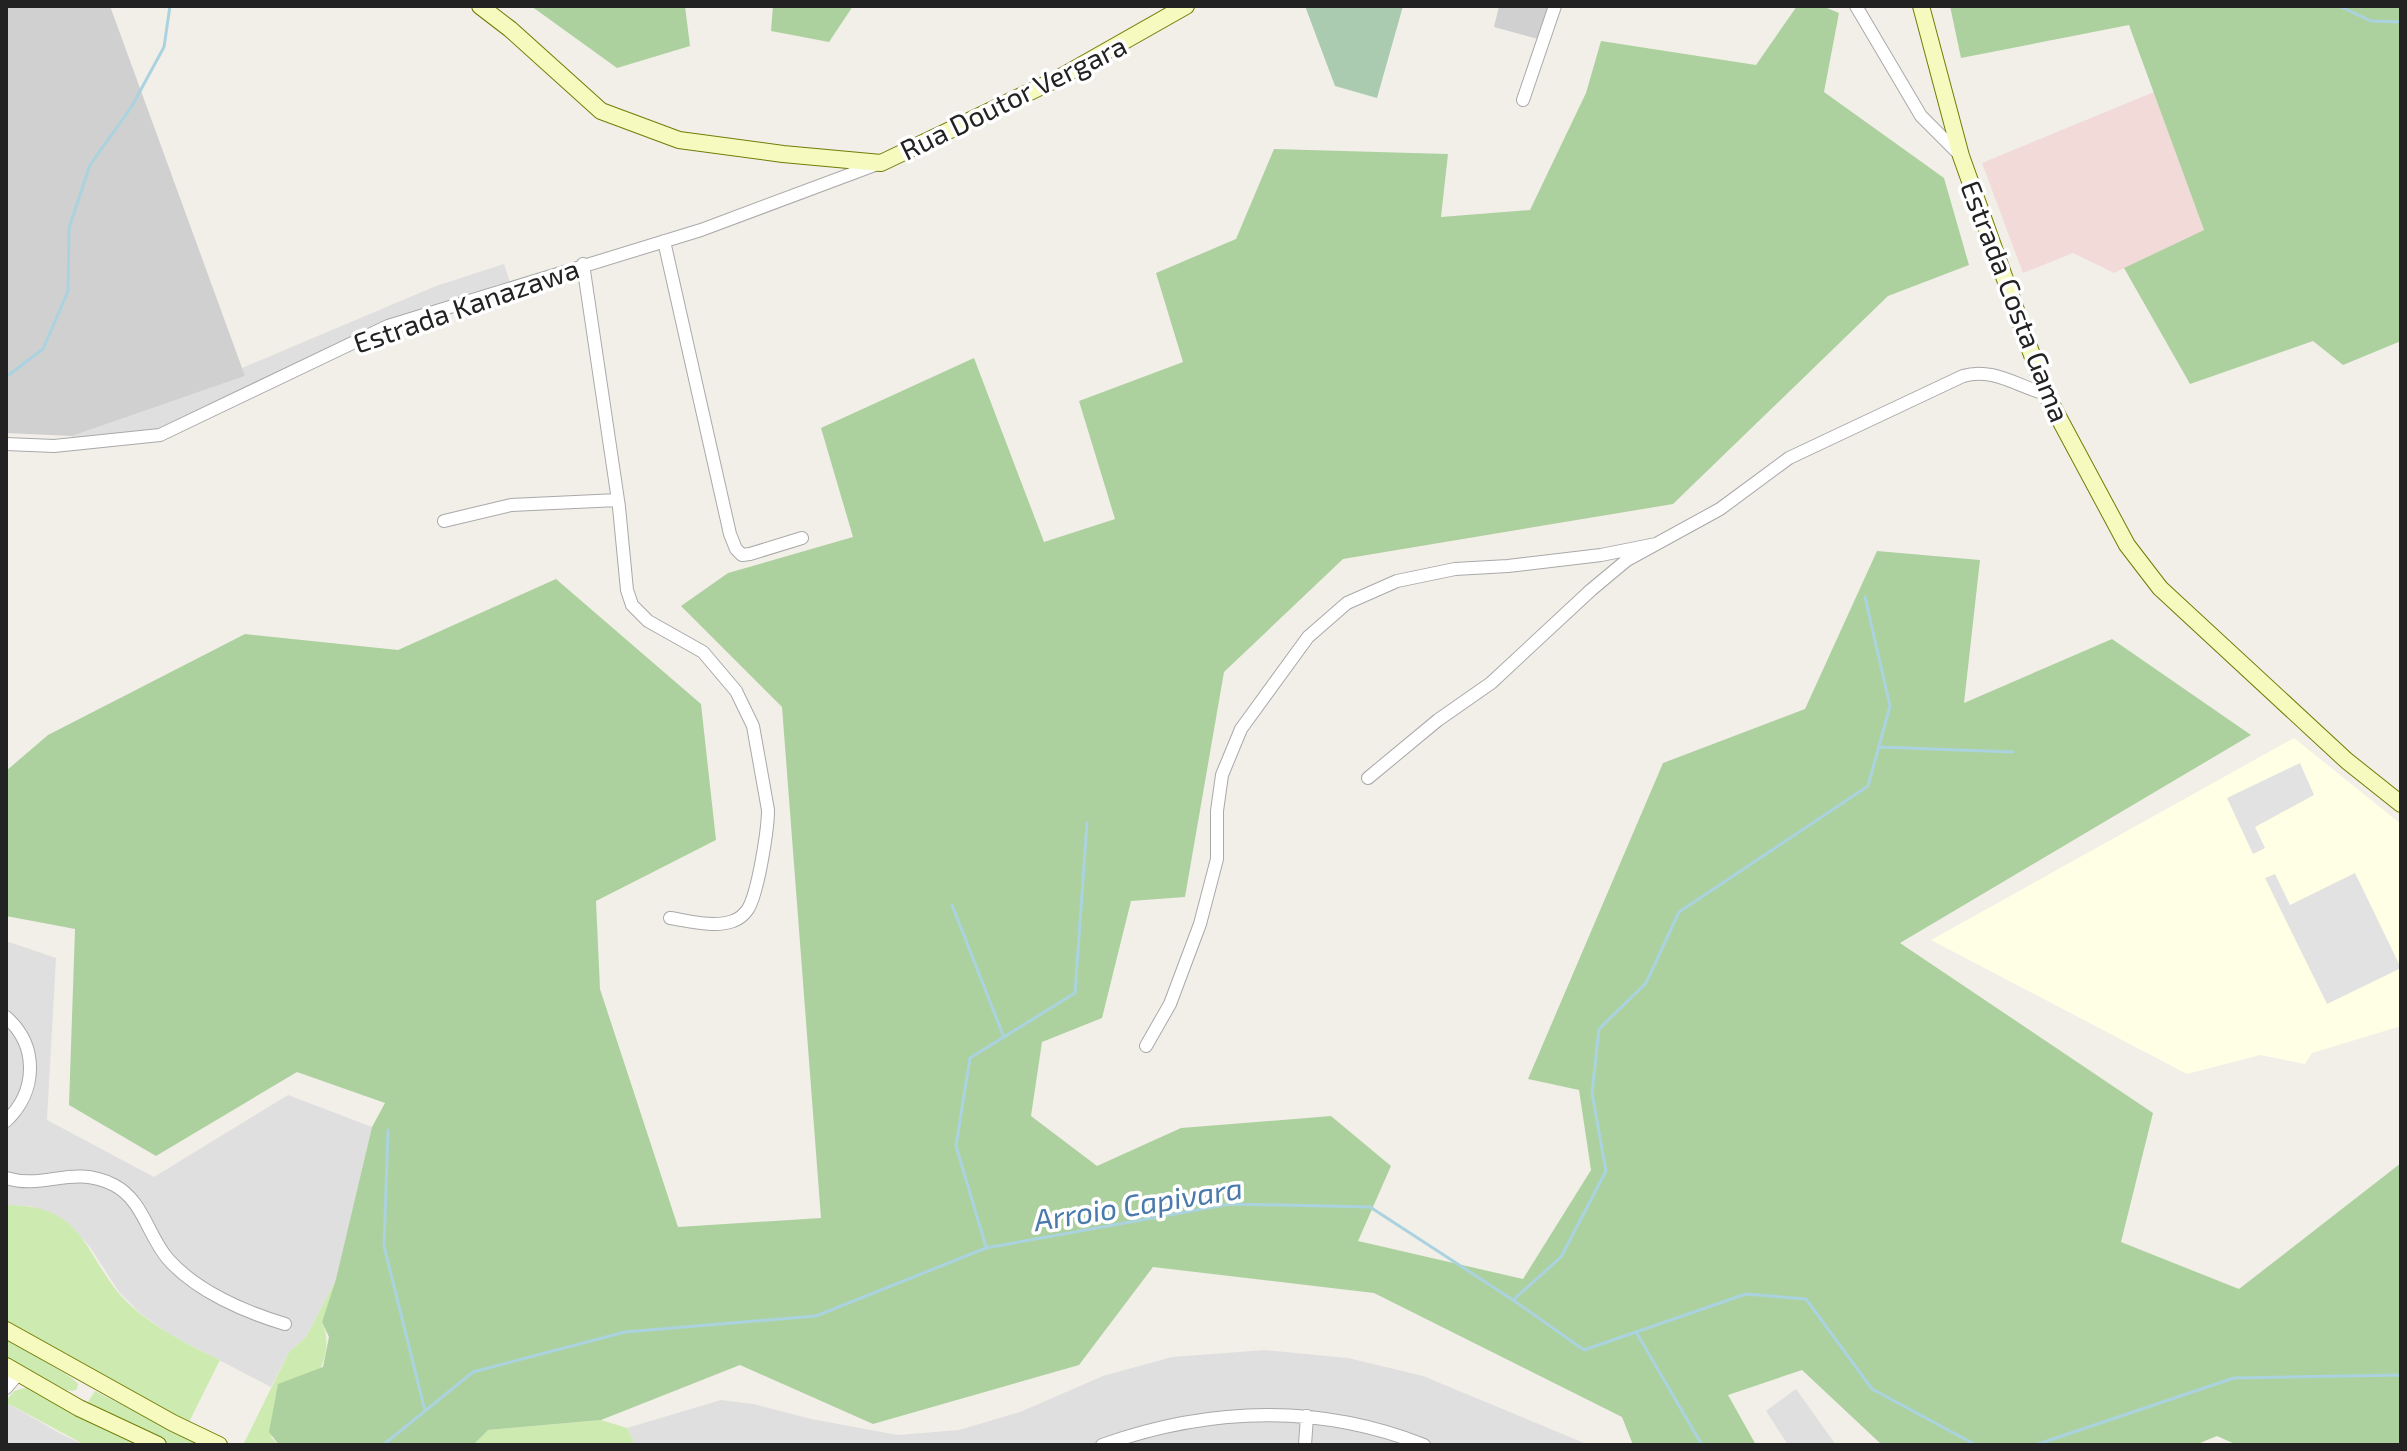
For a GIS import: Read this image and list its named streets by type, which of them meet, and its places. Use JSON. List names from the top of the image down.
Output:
{
  "streets": {
    "main road": ["Rua Doutor Vergara", "Estrada Costa Gama"],
    "street": ["Estrada Kanazawa"]
  },
  "crossings": [
    ["Rua Doutor Vergara", "Estrada Kanazawa"]
  ],
  "water": ["Arroio Capivara"]
}
